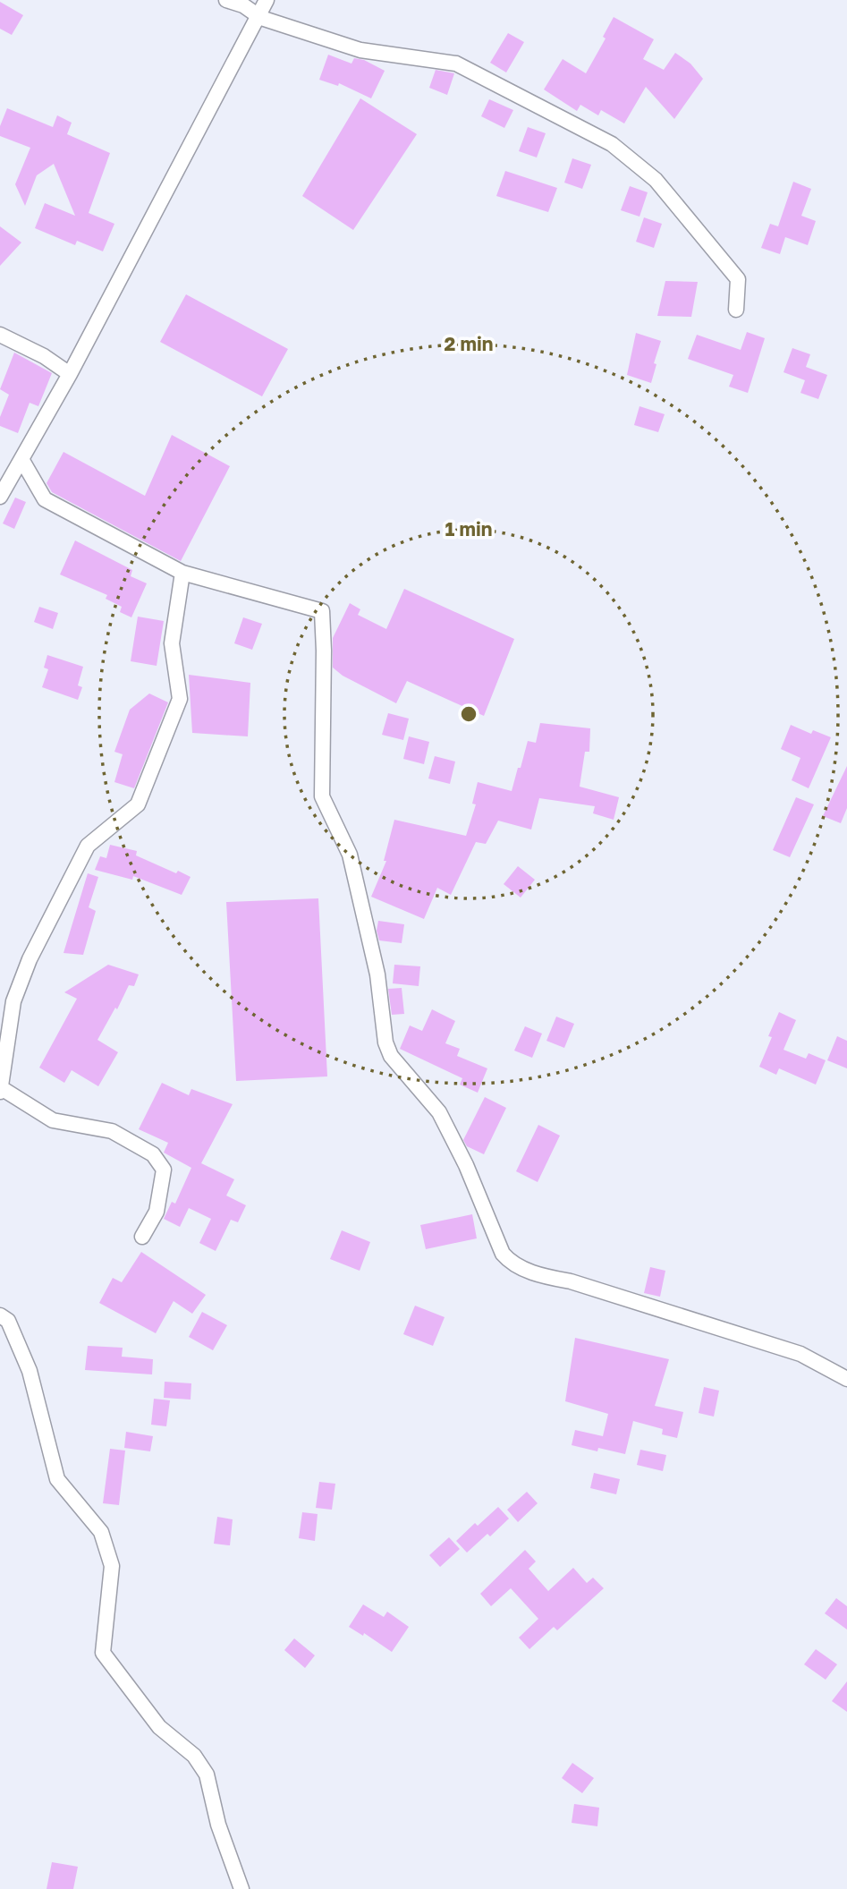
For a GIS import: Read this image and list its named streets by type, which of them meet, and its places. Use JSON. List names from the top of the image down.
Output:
{
  "rings": ["2 min", "1 min"]
}
